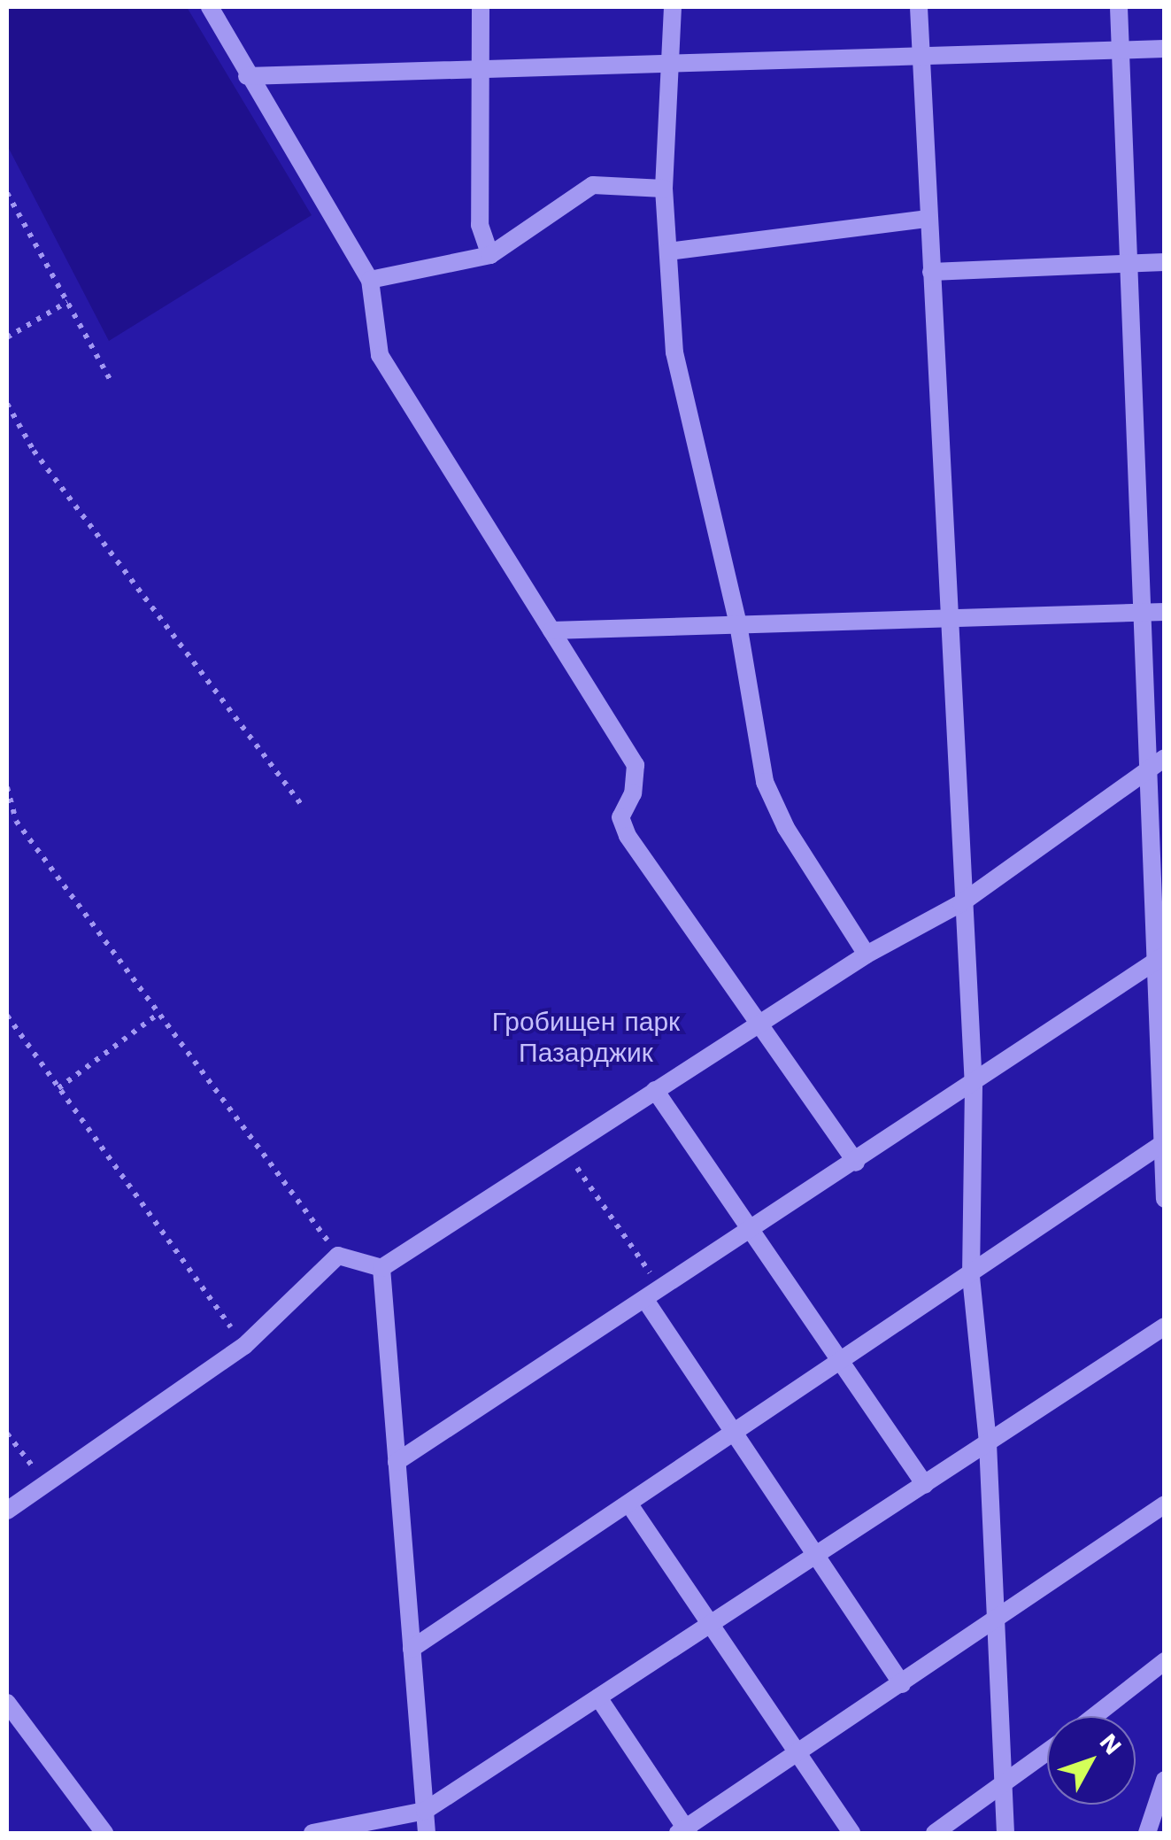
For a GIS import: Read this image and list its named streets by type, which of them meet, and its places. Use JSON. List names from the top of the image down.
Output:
{
  "parks": ["Гробищен парк Пазарджик"],
  "north": "top right"
}
